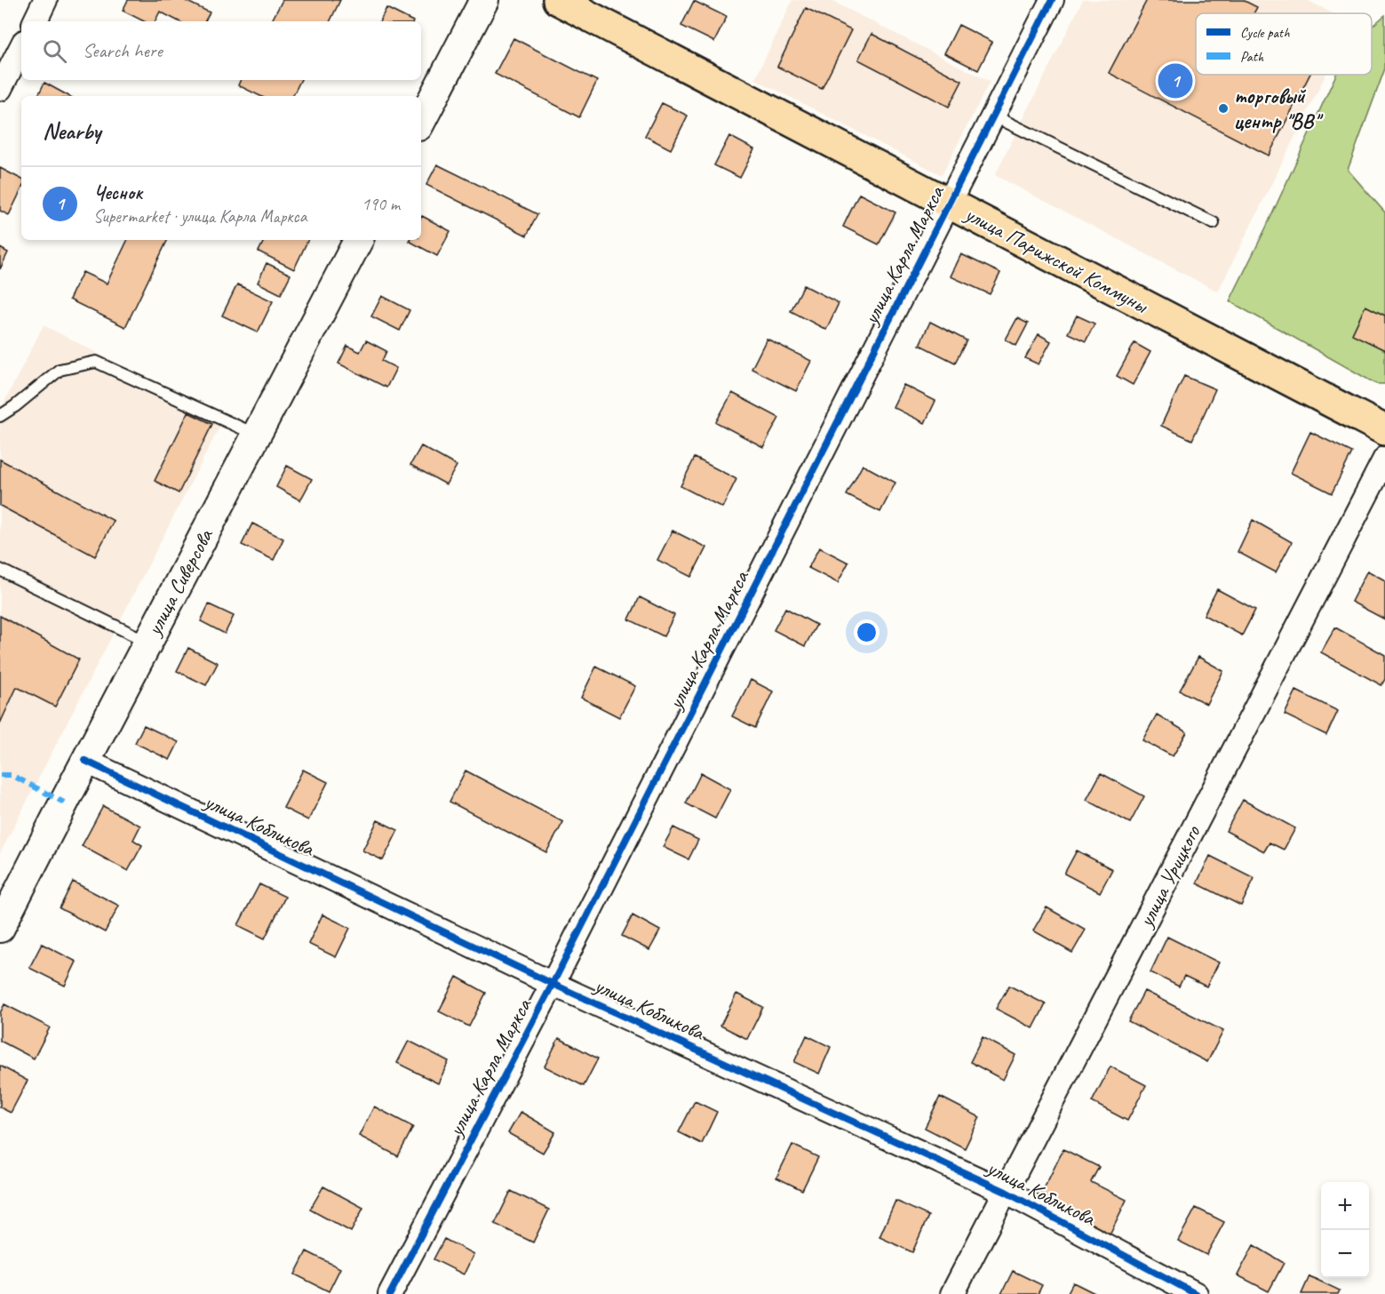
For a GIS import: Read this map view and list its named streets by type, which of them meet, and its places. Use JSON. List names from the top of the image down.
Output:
{
  "streets": {
    "highway": ["улица Парижской Коммуны"],
    "street": [
      "улица Карла Маркса",
      "улица Сиверсова",
      "улица Кобликова",
      "улица Урицкого"
    ]
  },
  "crossings": [
    ["улица Карла Маркса", "улица Парижской Коммуны"],
    ["улица Карла Маркса", "улица Кобликова"],
    ["улица Сиверсова", "улица Кобликова"],
    ["улица Кобликова", "улица Урицкого"]
  ],
  "places": ["торговый центр \"ВВ\""],
  "legend": ["Cycle path", "Path"],
  "page": {
    "search": "Search here",
    "pins": "1",
    "heading": "Nearby",
    "list": [
      {
        "mark": "1",
        "name": "Чеснок",
        "note": "Supermarket · улица Карла Маркса",
        "value": "190 m"
      }
    ],
    "map_buttons": ["+", "−"]
  }
}
